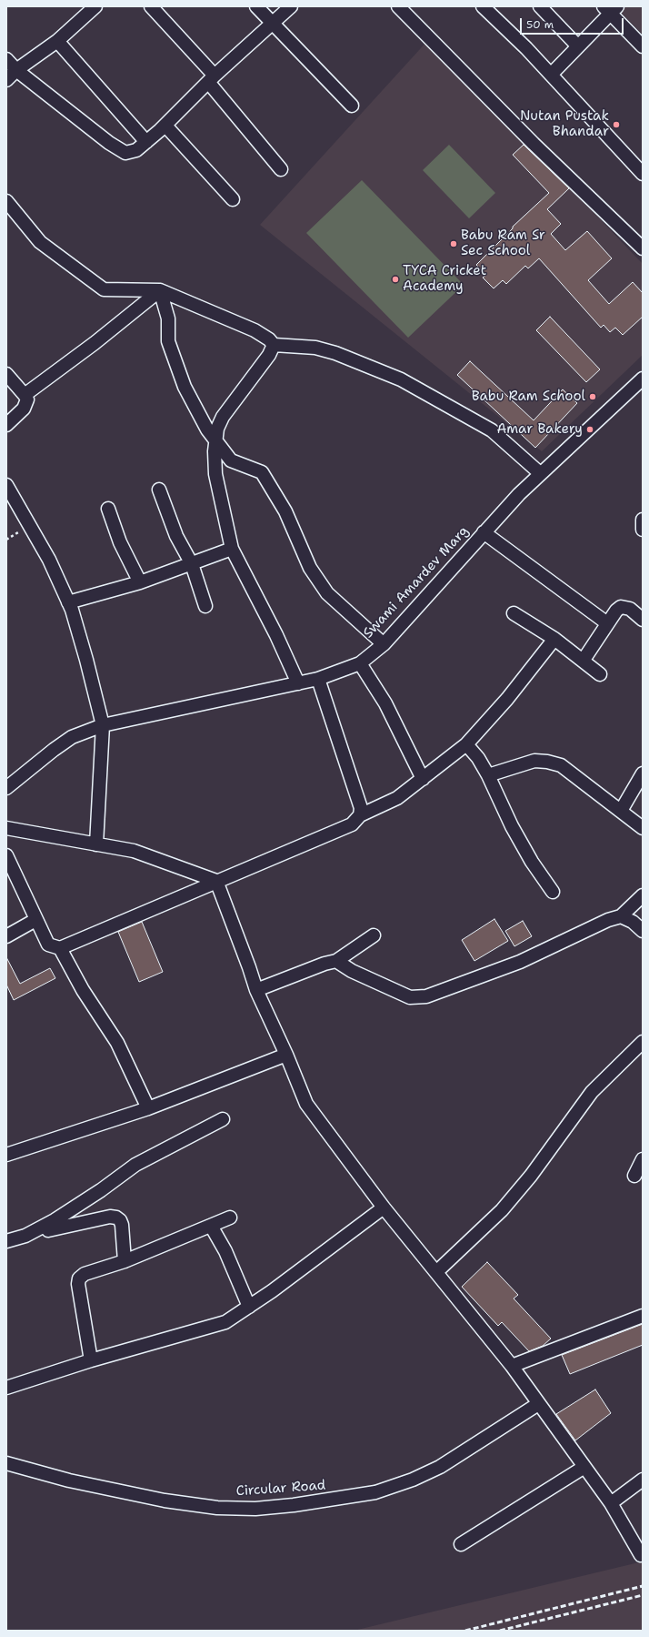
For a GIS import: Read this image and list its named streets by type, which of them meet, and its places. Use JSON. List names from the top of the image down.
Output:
{
  "streets": {
    "street": ["Swami Amardev Marg", "Circular Road"]
  },
  "places": [
    "Nutan Pustak Bhandar",
    "Babu Ram Sr Sec School",
    "TYCA Cricket Academy",
    "Babu Ram School",
    "Amar Bakery"
  ],
  "scale_bar": "50 m"
}
